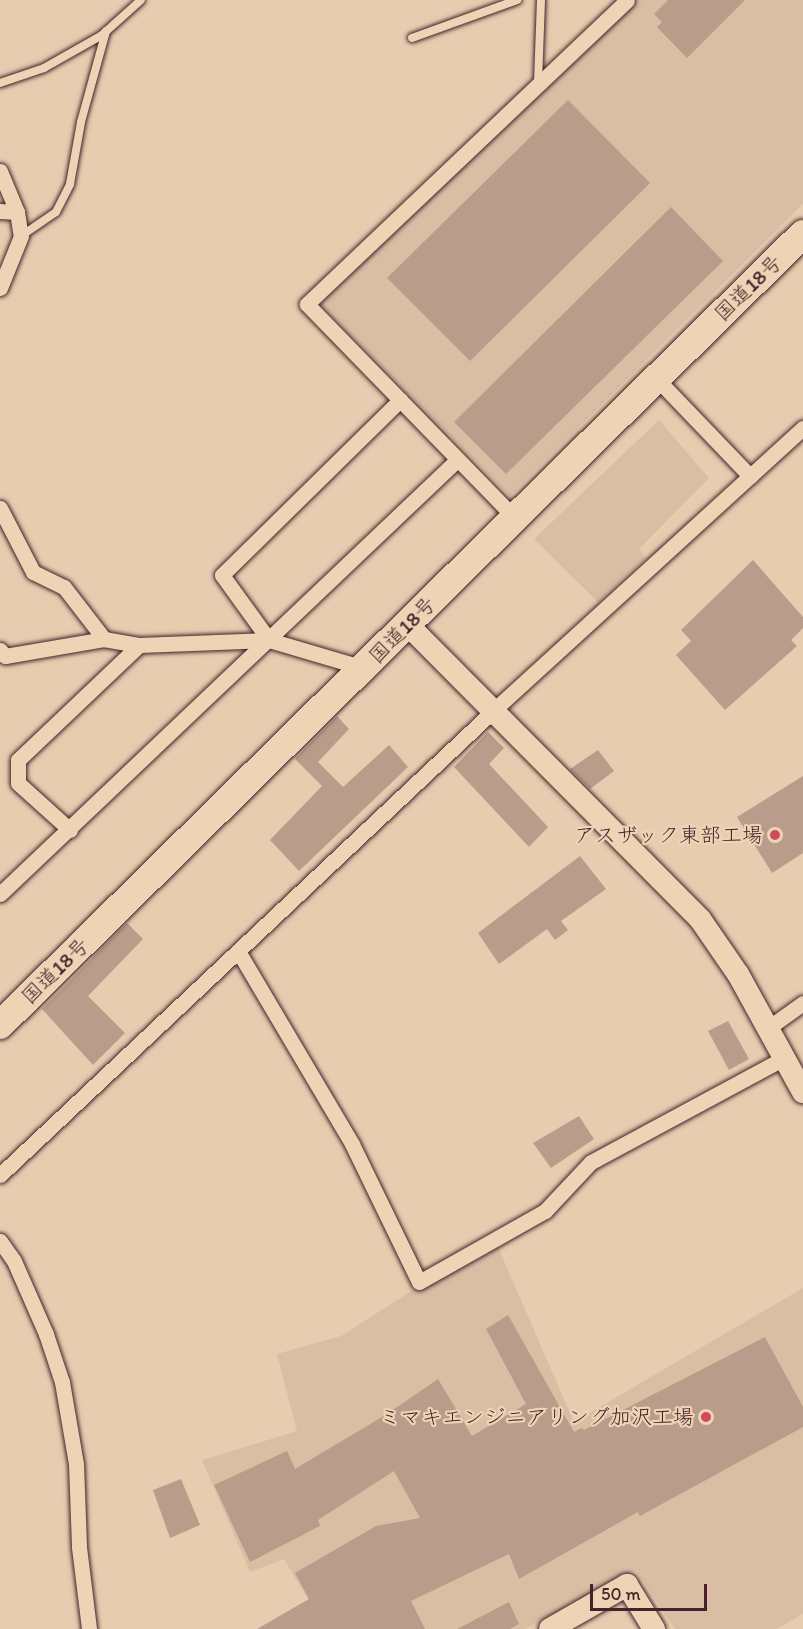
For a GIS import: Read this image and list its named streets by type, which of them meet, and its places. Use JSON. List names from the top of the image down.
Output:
{
  "streets": {
    "highway": ["国道18号"]
  },
  "places": ["アスザック東部工場", "ミマキエンジニアリング加沢工場"],
  "scale_bar": "50 m"
}
